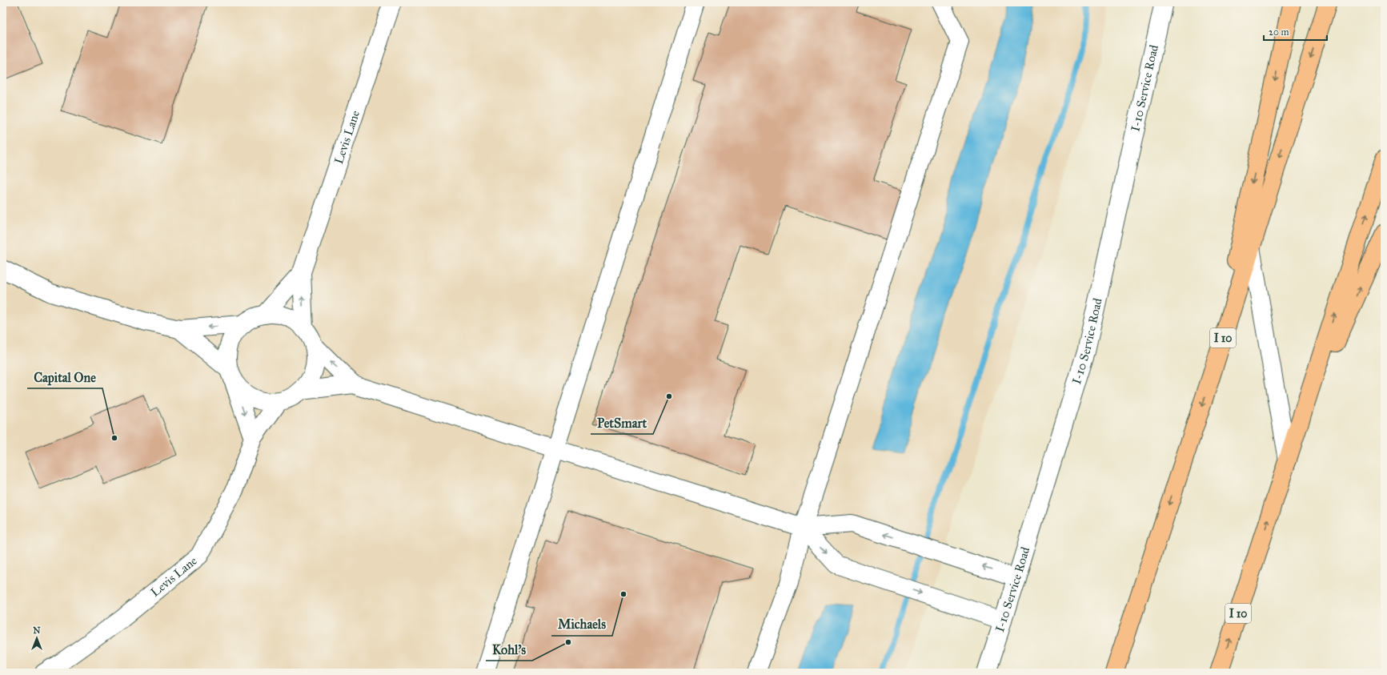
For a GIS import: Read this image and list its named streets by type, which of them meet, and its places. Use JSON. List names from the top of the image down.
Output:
{
  "streets": {
    "highway": ["I 10"],
    "street": ["I-10 Service Road", "Levis Lane"]
  },
  "places": [
    "PetSmart",
    "Capital One",
    "Michaels",
    "Kohl's"
  ],
  "scale_bar": "20 m",
  "north": "top"
}
